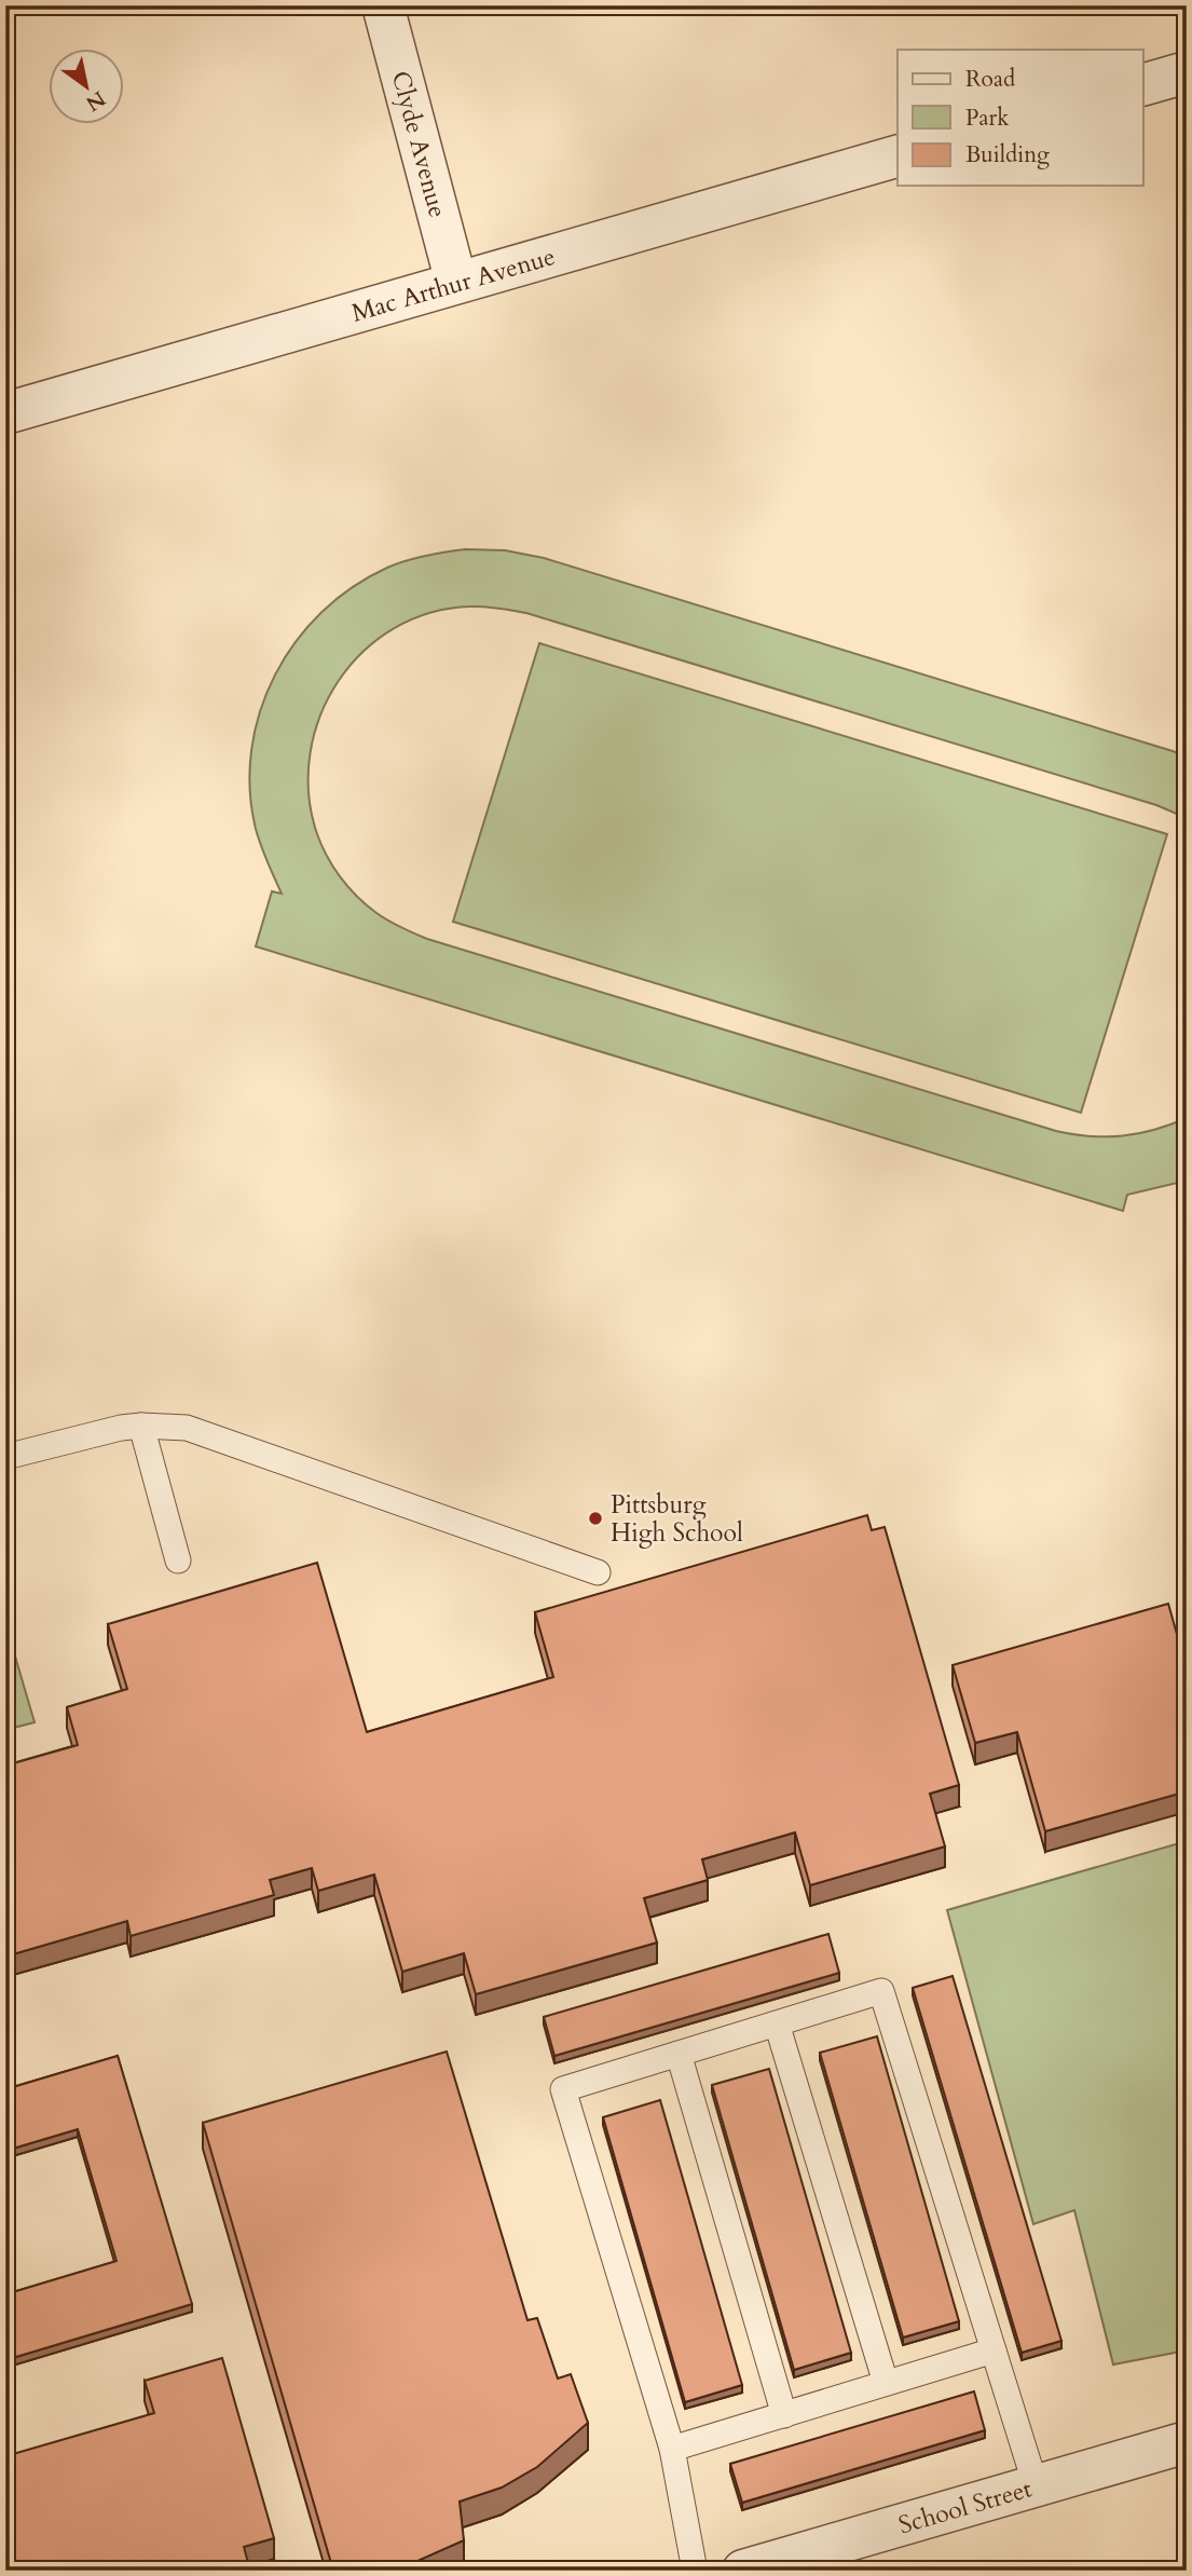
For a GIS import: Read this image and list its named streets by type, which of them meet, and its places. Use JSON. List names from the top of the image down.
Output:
{
  "streets": {
    "street": ["Clyde Avenue", "Mac Arthur Avenue", "School Street"]
  },
  "crossings": [
    ["Clyde Avenue", "Mac Arthur Avenue"]
  ],
  "places": ["Pittsburg High School"],
  "legend": ["Road", "Park", "Building"],
  "north": "bottom right"
}
